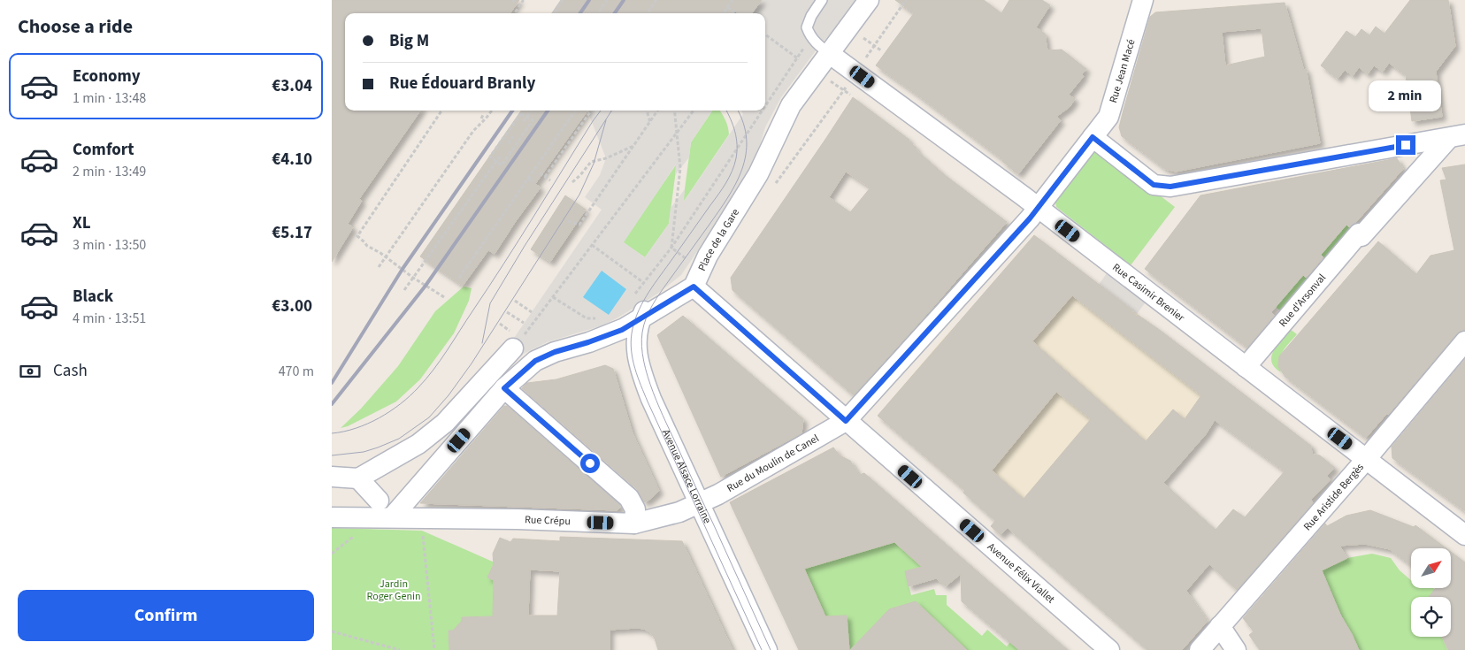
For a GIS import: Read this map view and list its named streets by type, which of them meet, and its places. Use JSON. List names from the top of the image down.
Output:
{
  "streets": {
    "street": [
      "Rue Jean Macé",
      "Place de la Gare",
      "Rue Casimir Brenier",
      "Rue d'Arsonval",
      "Rue du Moulin de Canel",
      "Avenue Alsace Lorraine",
      "Rue Aristide Bergès",
      "Rue Crépu",
      "Avenue Félix Viallet"
    ]
  },
  "crossings": [
    ["Rue Jean Macé", "Rue Casimir Brenier"],
    ["Rue Jean Macé", "Rue du Moulin de Canel"],
    ["Place de la Gare", "Rue Casimir Brenier"],
    ["Place de la Gare", "Avenue Félix Viallet"],
    ["Rue Casimir Brenier", "Rue d'Arsonval"],
    ["Rue Casimir Brenier", "Rue du Moulin de Canel"],
    ["Rue Casimir Brenier", "Rue Aristide Bergès"],
    ["Rue du Moulin de Canel", "Avenue Alsace Lorraine"],
    ["Rue du Moulin de Canel", "Rue Crépu"],
    ["Rue du Moulin de Canel", "Avenue Félix Viallet"],
    ["Avenue Alsace Lorraine", "Rue Crépu"]
  ],
  "parks": ["Jardin Roger Genin"],
  "north": "top right",
  "page": {
    "heading": "Choose a ride",
    "banner": ["Big M", "Rue Édouard Branly"],
    "list": [
      {
        "name": "Economy",
        "note": "1 min · 13:48",
        "value": "€3.04"
      },
      {
        "name": "Comfort",
        "note": "2 min · 13:49",
        "value": "€4.10"
      },
      {
        "name": "XL",
        "note": "3 min · 13:50",
        "value": "€5.17"
      },
      {
        "name": "Black",
        "note": "4 min · 13:51",
        "value": "€3.00"
      }
    ],
    "bubble": "2 min",
    "pay": ["Cash", "470 m"],
    "buttons": "Confirm"
  }
}
